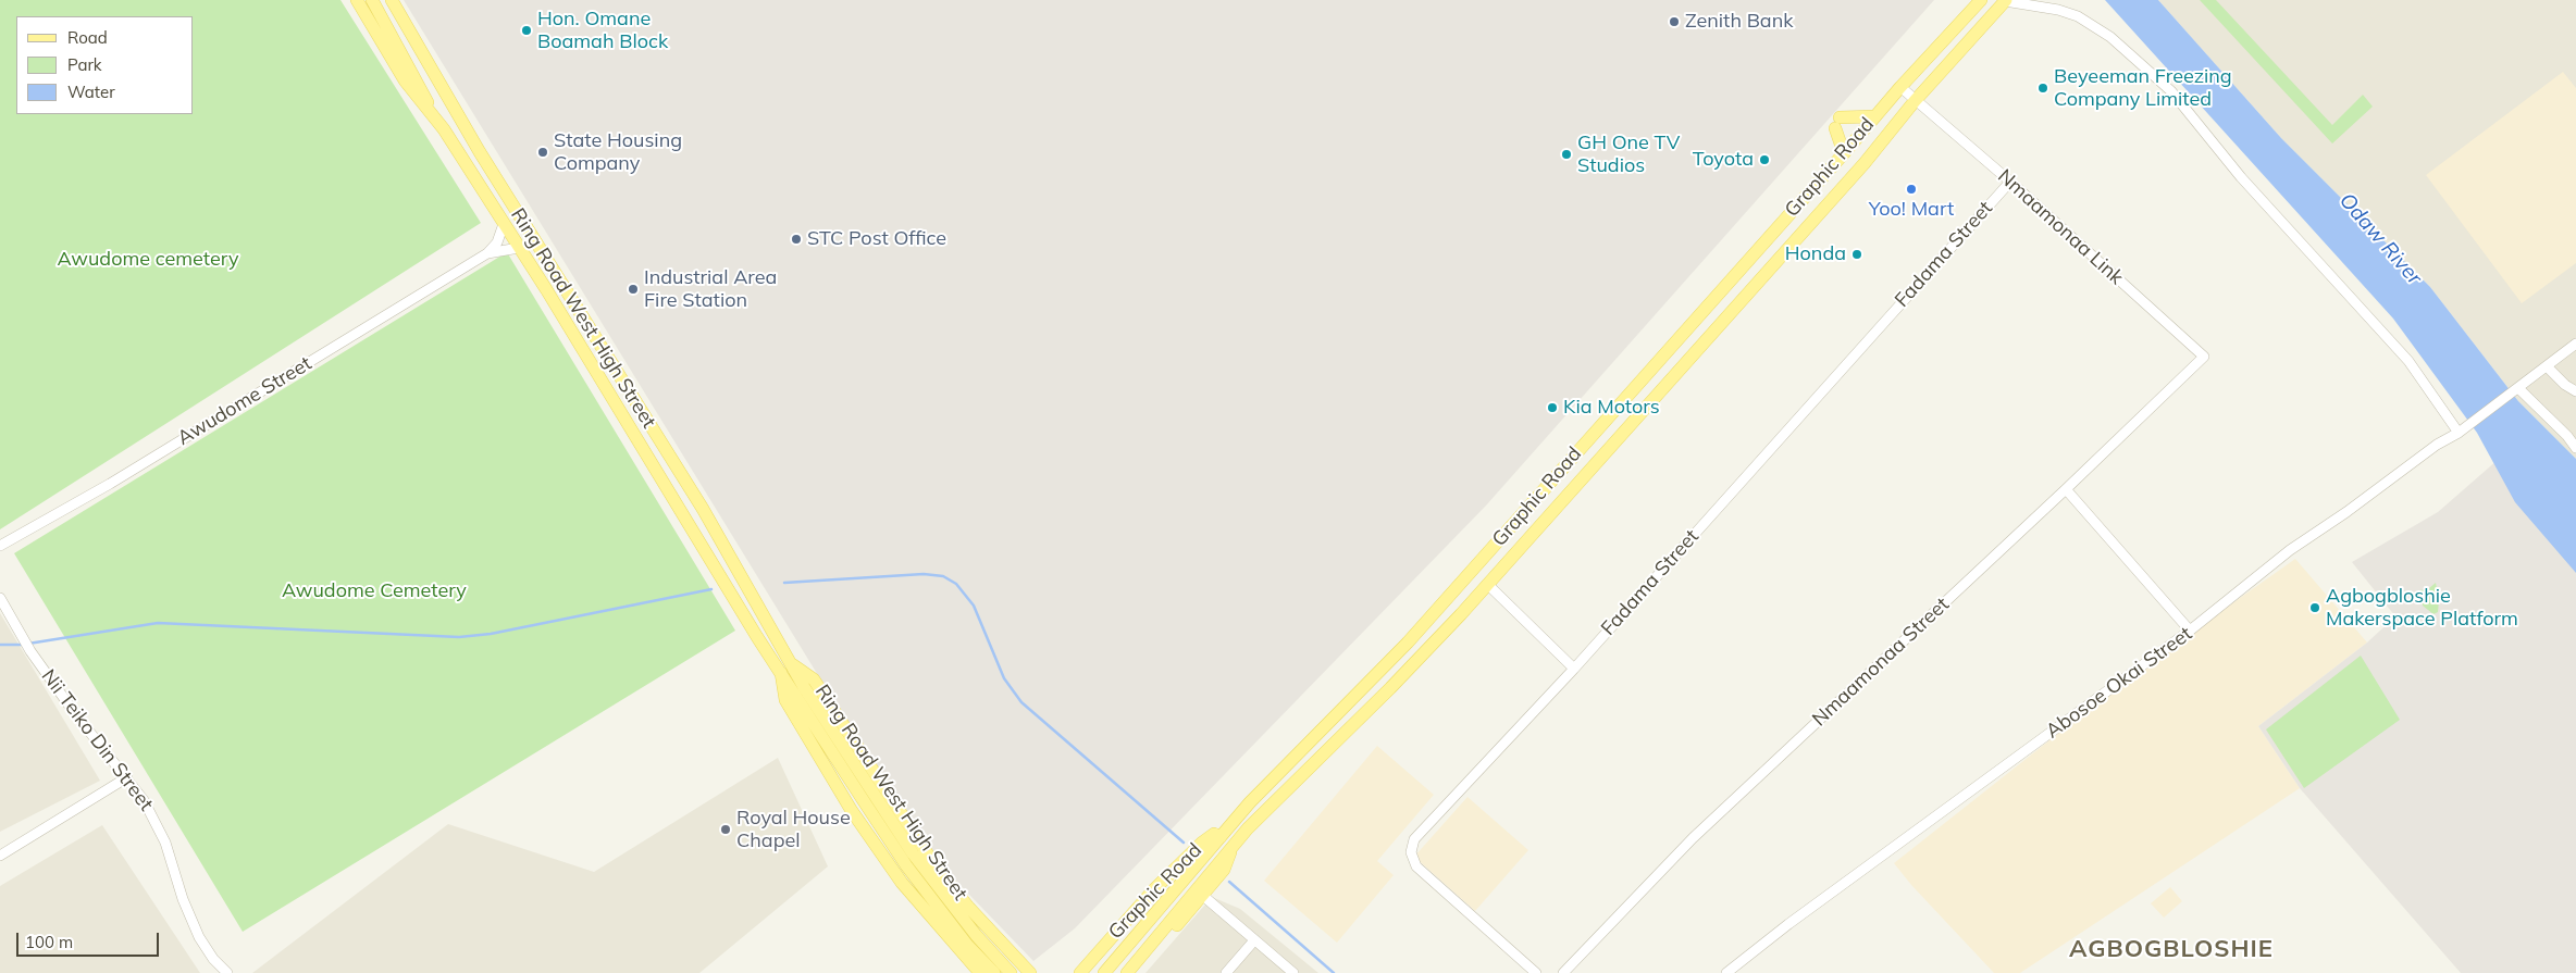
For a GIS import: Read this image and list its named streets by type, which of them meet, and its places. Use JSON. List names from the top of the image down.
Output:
{
  "streets": {
    "main road": ["Graphic Road", "Ring Road West High Street"],
    "street": [
      "Nmaamonaa Link",
      "Fadama Street",
      "Awudome Street",
      "Nmaamonaa Street",
      "Abosoe Okai Street",
      "Nii Teiko Din Street"
    ]
  },
  "crossings": [
    ["Graphic Road", "Nmaamonaa Link"],
    ["Nmaamonaa Link", "Fadama Street"],
    ["Nmaamonaa Link", "Nmaamonaa Street"],
    ["Ring Road West High Street", "Awudome Street"]
  ],
  "districts": ["AGBOGBLOSHIE"],
  "water": ["Odaw River"],
  "parks": ["Awudome cemetery", "Awudome Cemetery"],
  "places": [
    "Zenith Bank",
    "Hon. Omane Boamah Block",
    "Beyeeman Freezing Company Limited",
    "State Housing Company",
    "GH One TV Studios",
    "Toyota",
    "Yoo! Mart",
    "STC Post Office",
    "Honda",
    "Industrial Area Fire Station",
    "Kia Motors",
    "Agbogbloshie Makerspace Platform",
    "Royal House Chapel"
  ],
  "legend": ["Road", "Park", "Water"],
  "scale_bar": "100 m"
}
